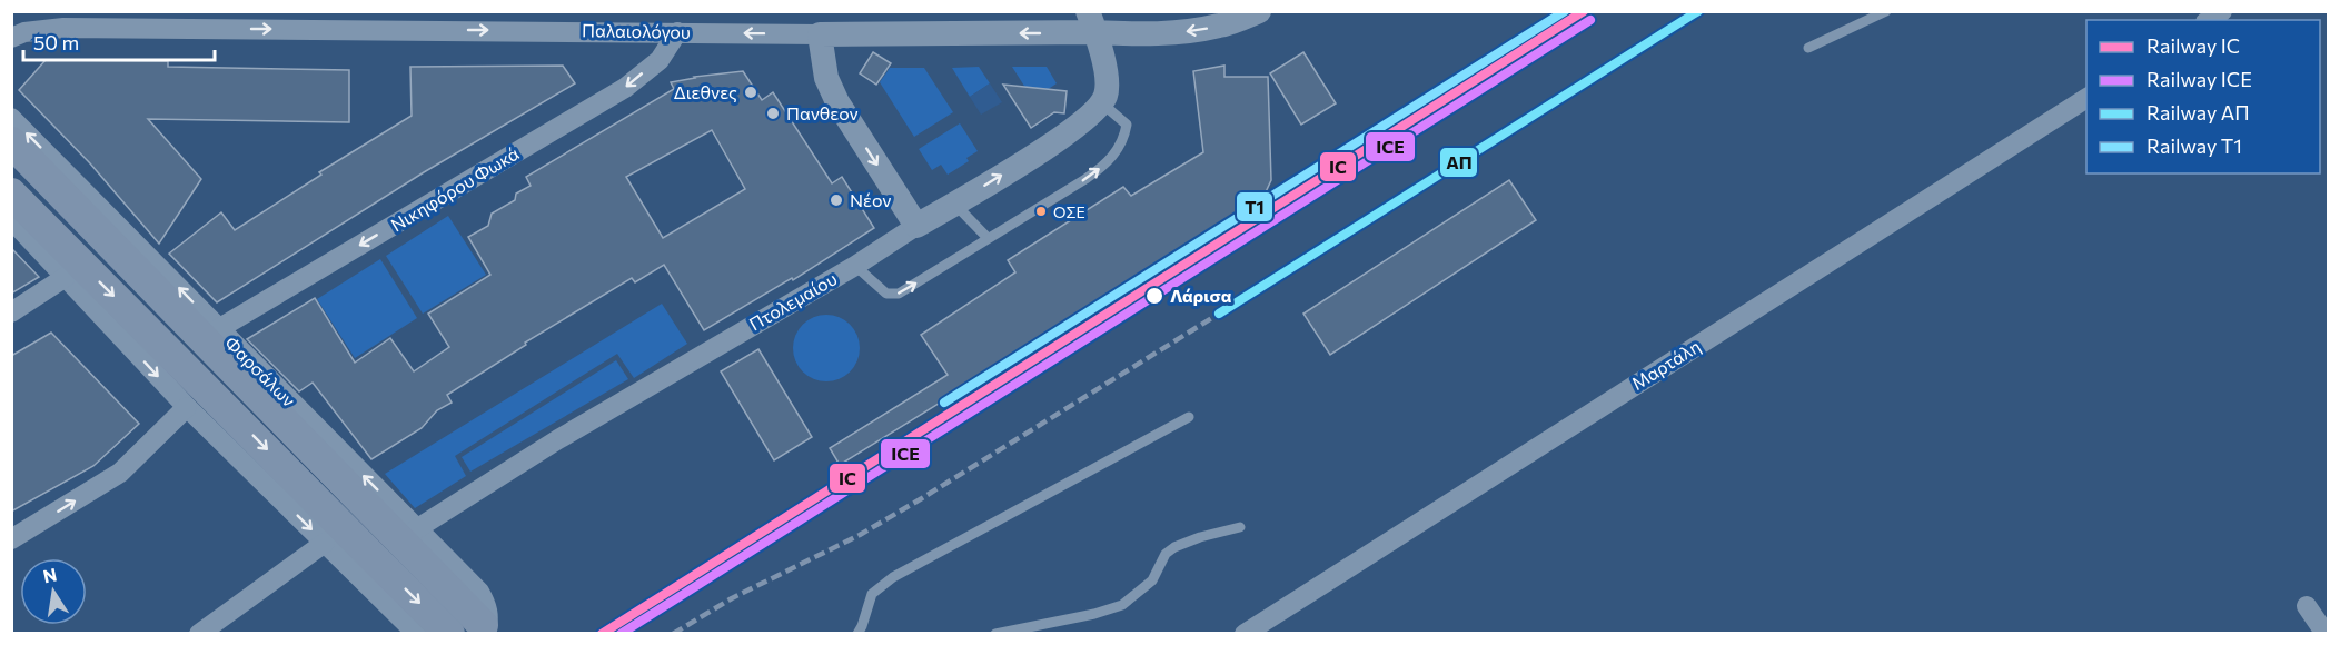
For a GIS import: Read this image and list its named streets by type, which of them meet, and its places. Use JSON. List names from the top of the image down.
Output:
{
  "streets": {
    "main road": ["Φαρσάλων"],
    "street": [
      "Παλαιολόγου",
      "Νικηφόρου Φωκά",
      "Πτολεμαίου",
      "Μαρτάλη"
    ]
  },
  "crossings": [
    ["Παλαιολόγου", "Νικηφόρου Φωκά"],
    ["Νικηφόρου Φωκά", "Φαρσάλων"],
    ["Πτολεμαίου", "Φαρσάλων"]
  ],
  "one_way": ["Νικηφόρου Φωκά"],
  "places": [
    "Διεθνες",
    "Πανθεον",
    "Νέον",
    "ΟΣΕ",
    "Λάρισα"
  ],
  "lines": [
    "rail line IC",
    "rail line ΑΠ",
    "rail line T1",
    "rail line ICE"
  ],
  "legend": [
    "Railway IC",
    "Railway ICE",
    "Railway ΑΠ",
    "Railway T1"
  ],
  "scale_bar": "50 m",
  "north": "top"
}
